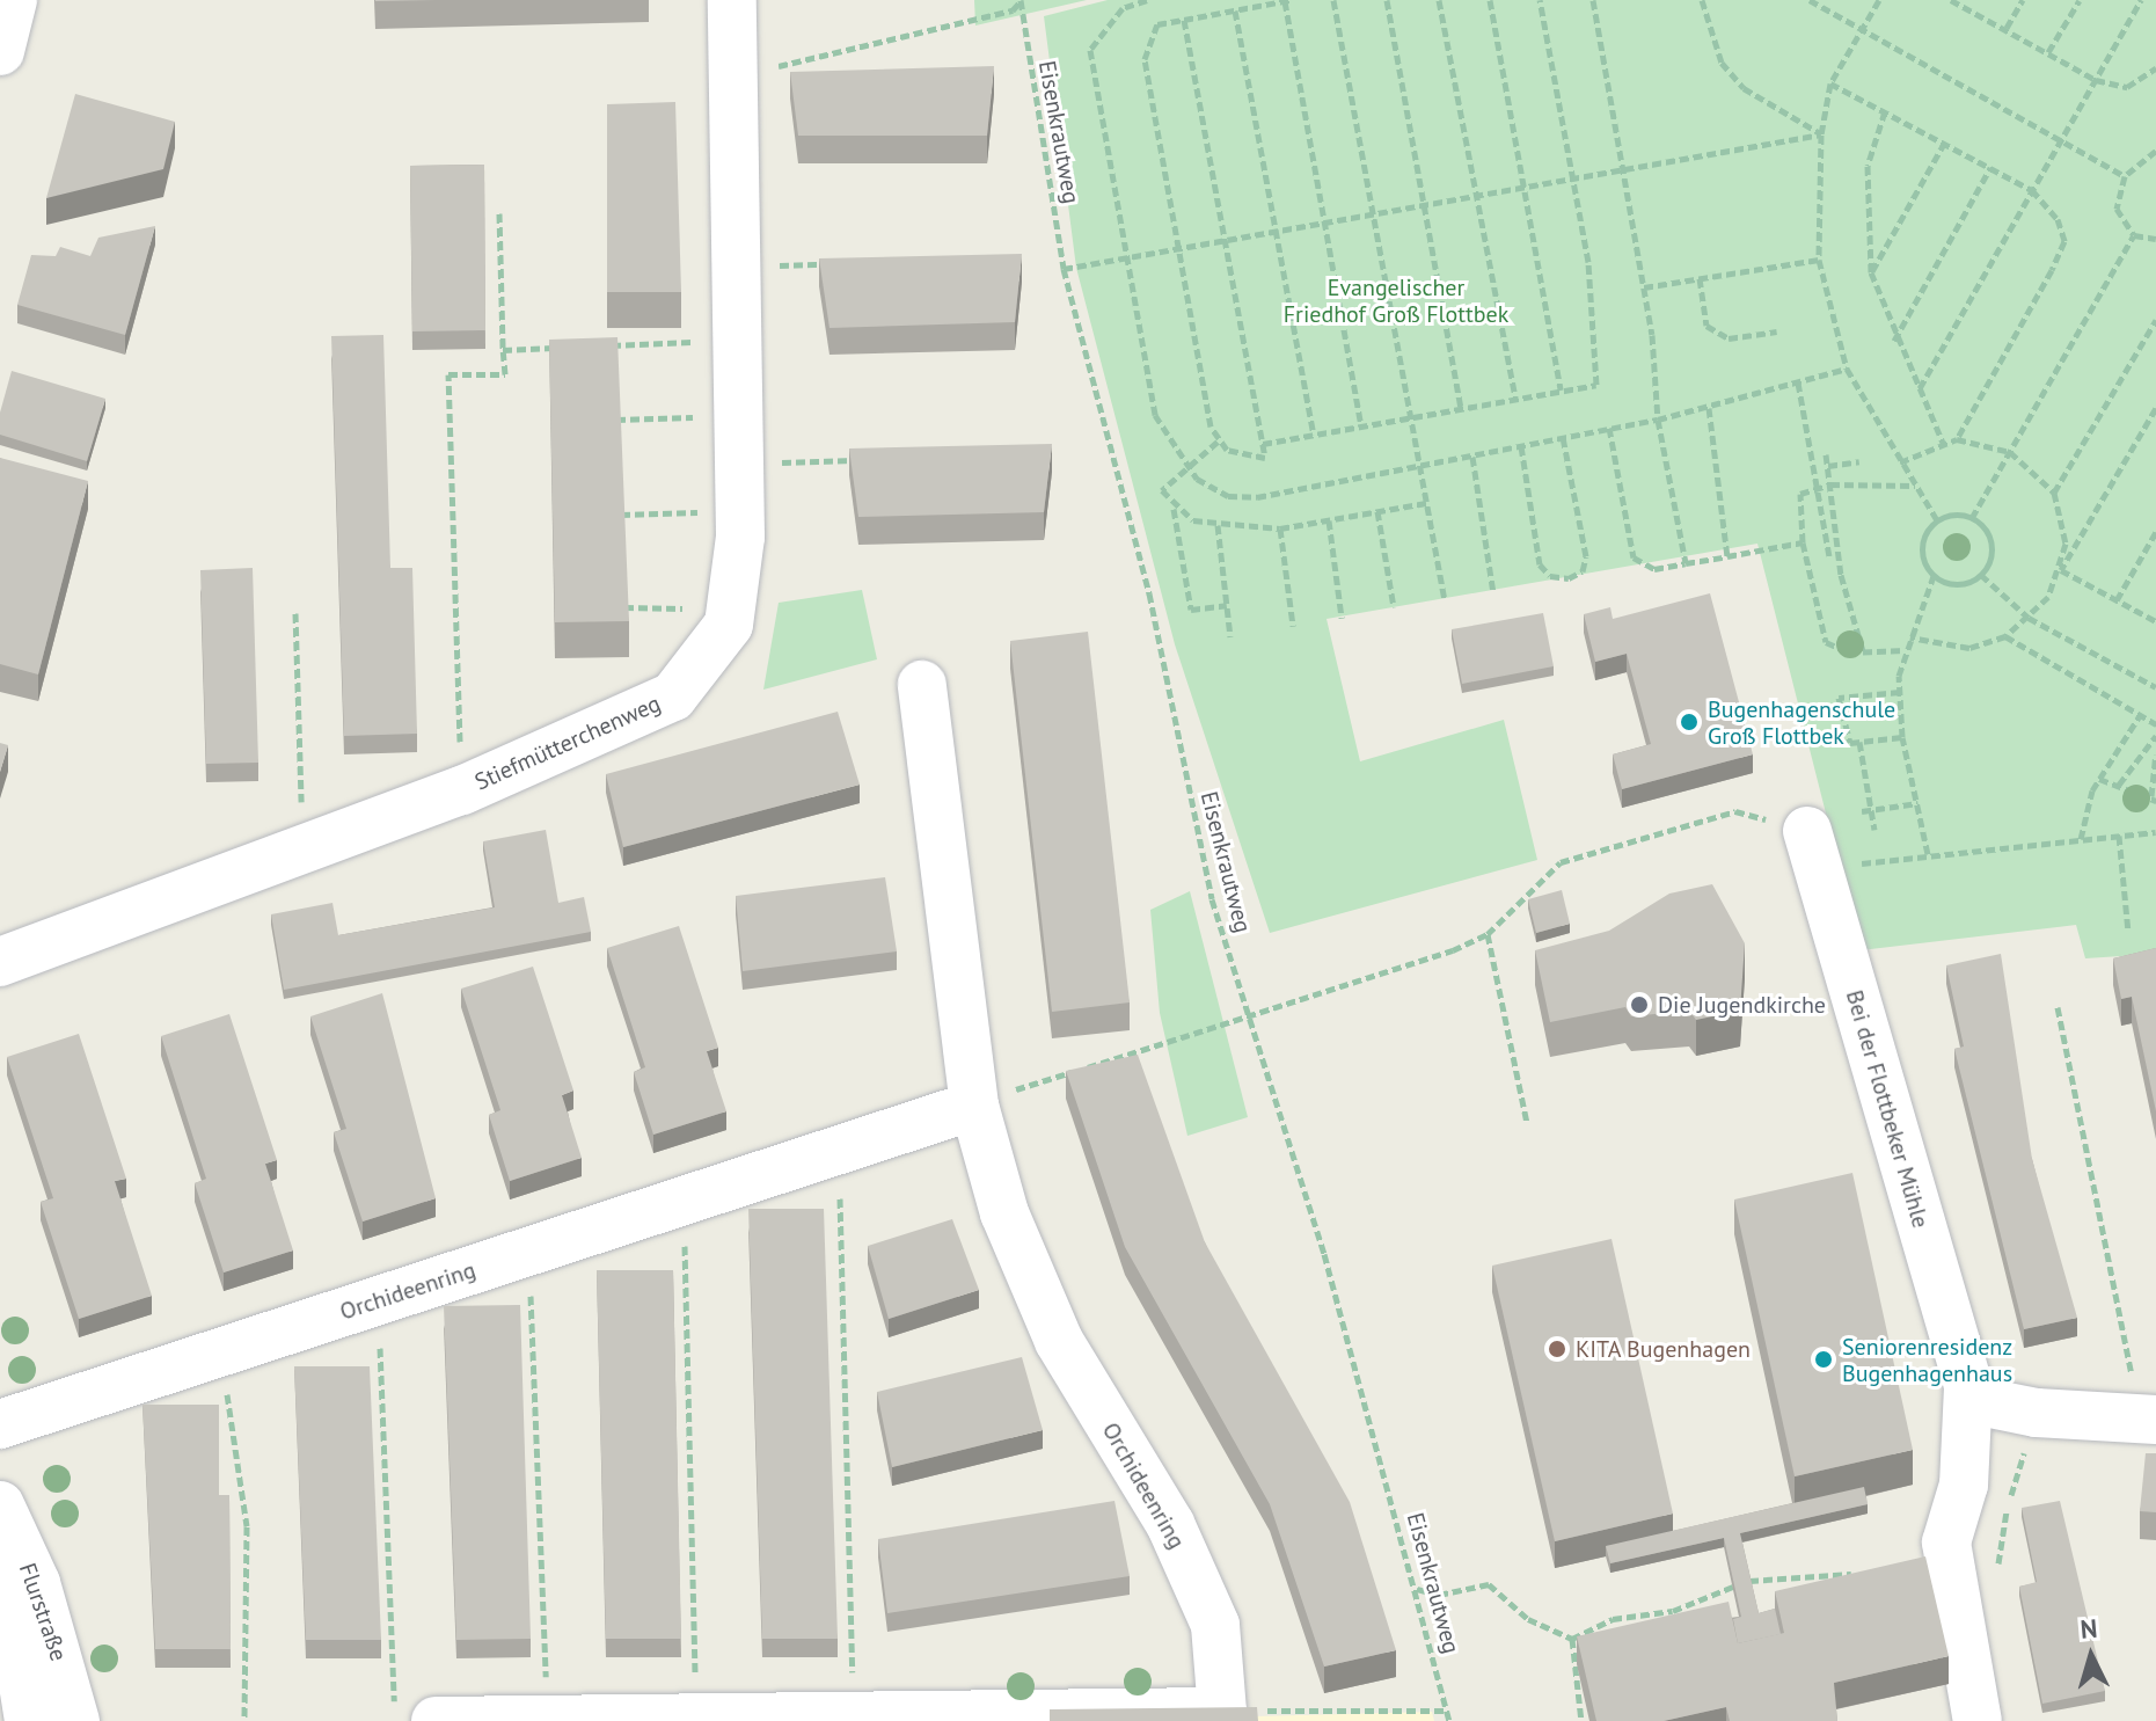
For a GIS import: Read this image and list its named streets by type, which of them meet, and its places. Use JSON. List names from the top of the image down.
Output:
{
  "streets": {
    "street": [
      "Stiefmütterchenweg",
      "Bei der Flottbeker Mühle",
      "Orchideenring",
      "Flurstraße"
    ],
    "path": ["Eisenkrautweg"]
  },
  "parks": ["Evangelischer Friedhof Groß Flottbek"],
  "places": [
    "Bugenhagenschule Groß Flottbek",
    "Die Jugendkirche",
    "KITA Bugenhagen",
    "Seniorenresidenz Bugenhagenhaus"
  ],
  "north": "top"
}
